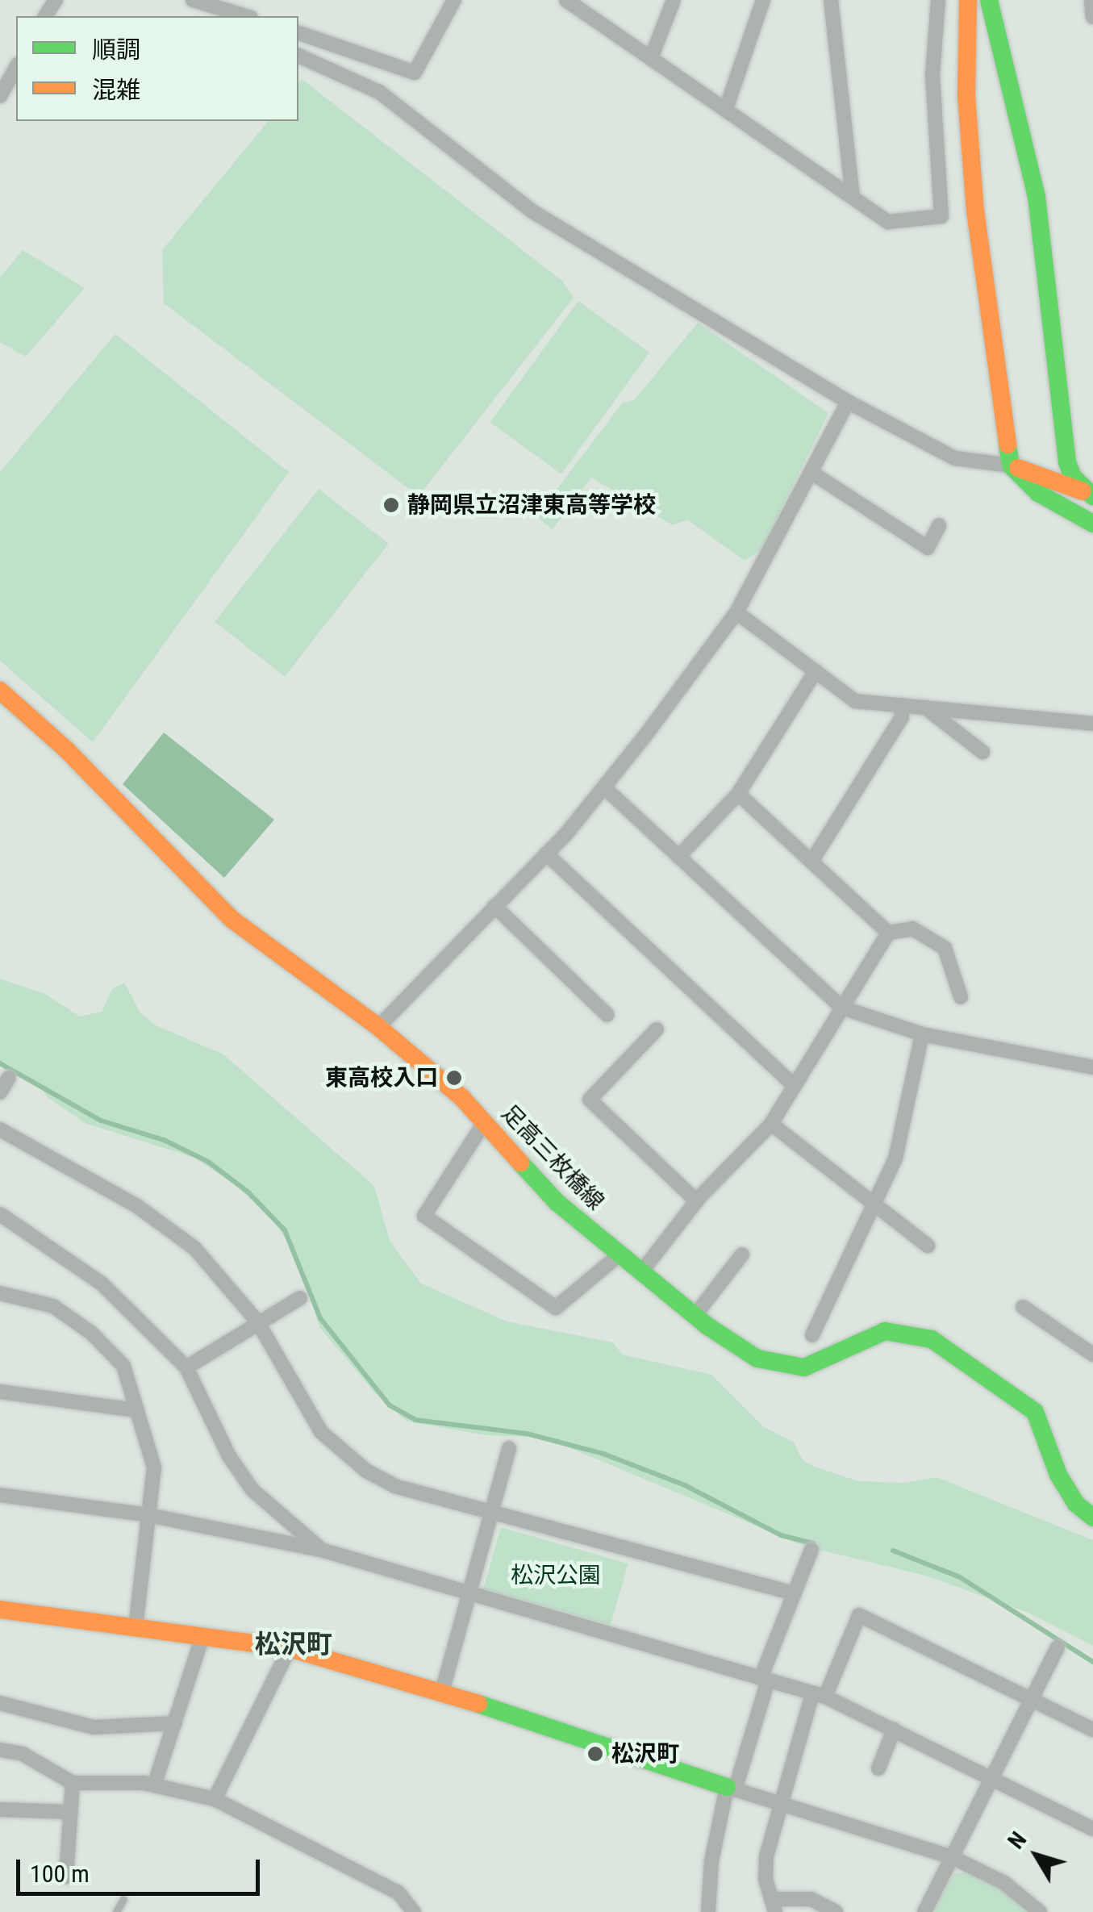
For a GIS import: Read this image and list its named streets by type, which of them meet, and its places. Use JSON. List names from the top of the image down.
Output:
{
  "streets": {
    "street": ["足高三枚橋線"]
  },
  "districts": ["松沢町"],
  "parks": ["松沢公園"],
  "places": ["静岡県立沼津東高等学校", "東高校入口", "松沢町"],
  "legend": ["順調", "混雑"],
  "scale_bar": "100 m",
  "north": "top left"
}
